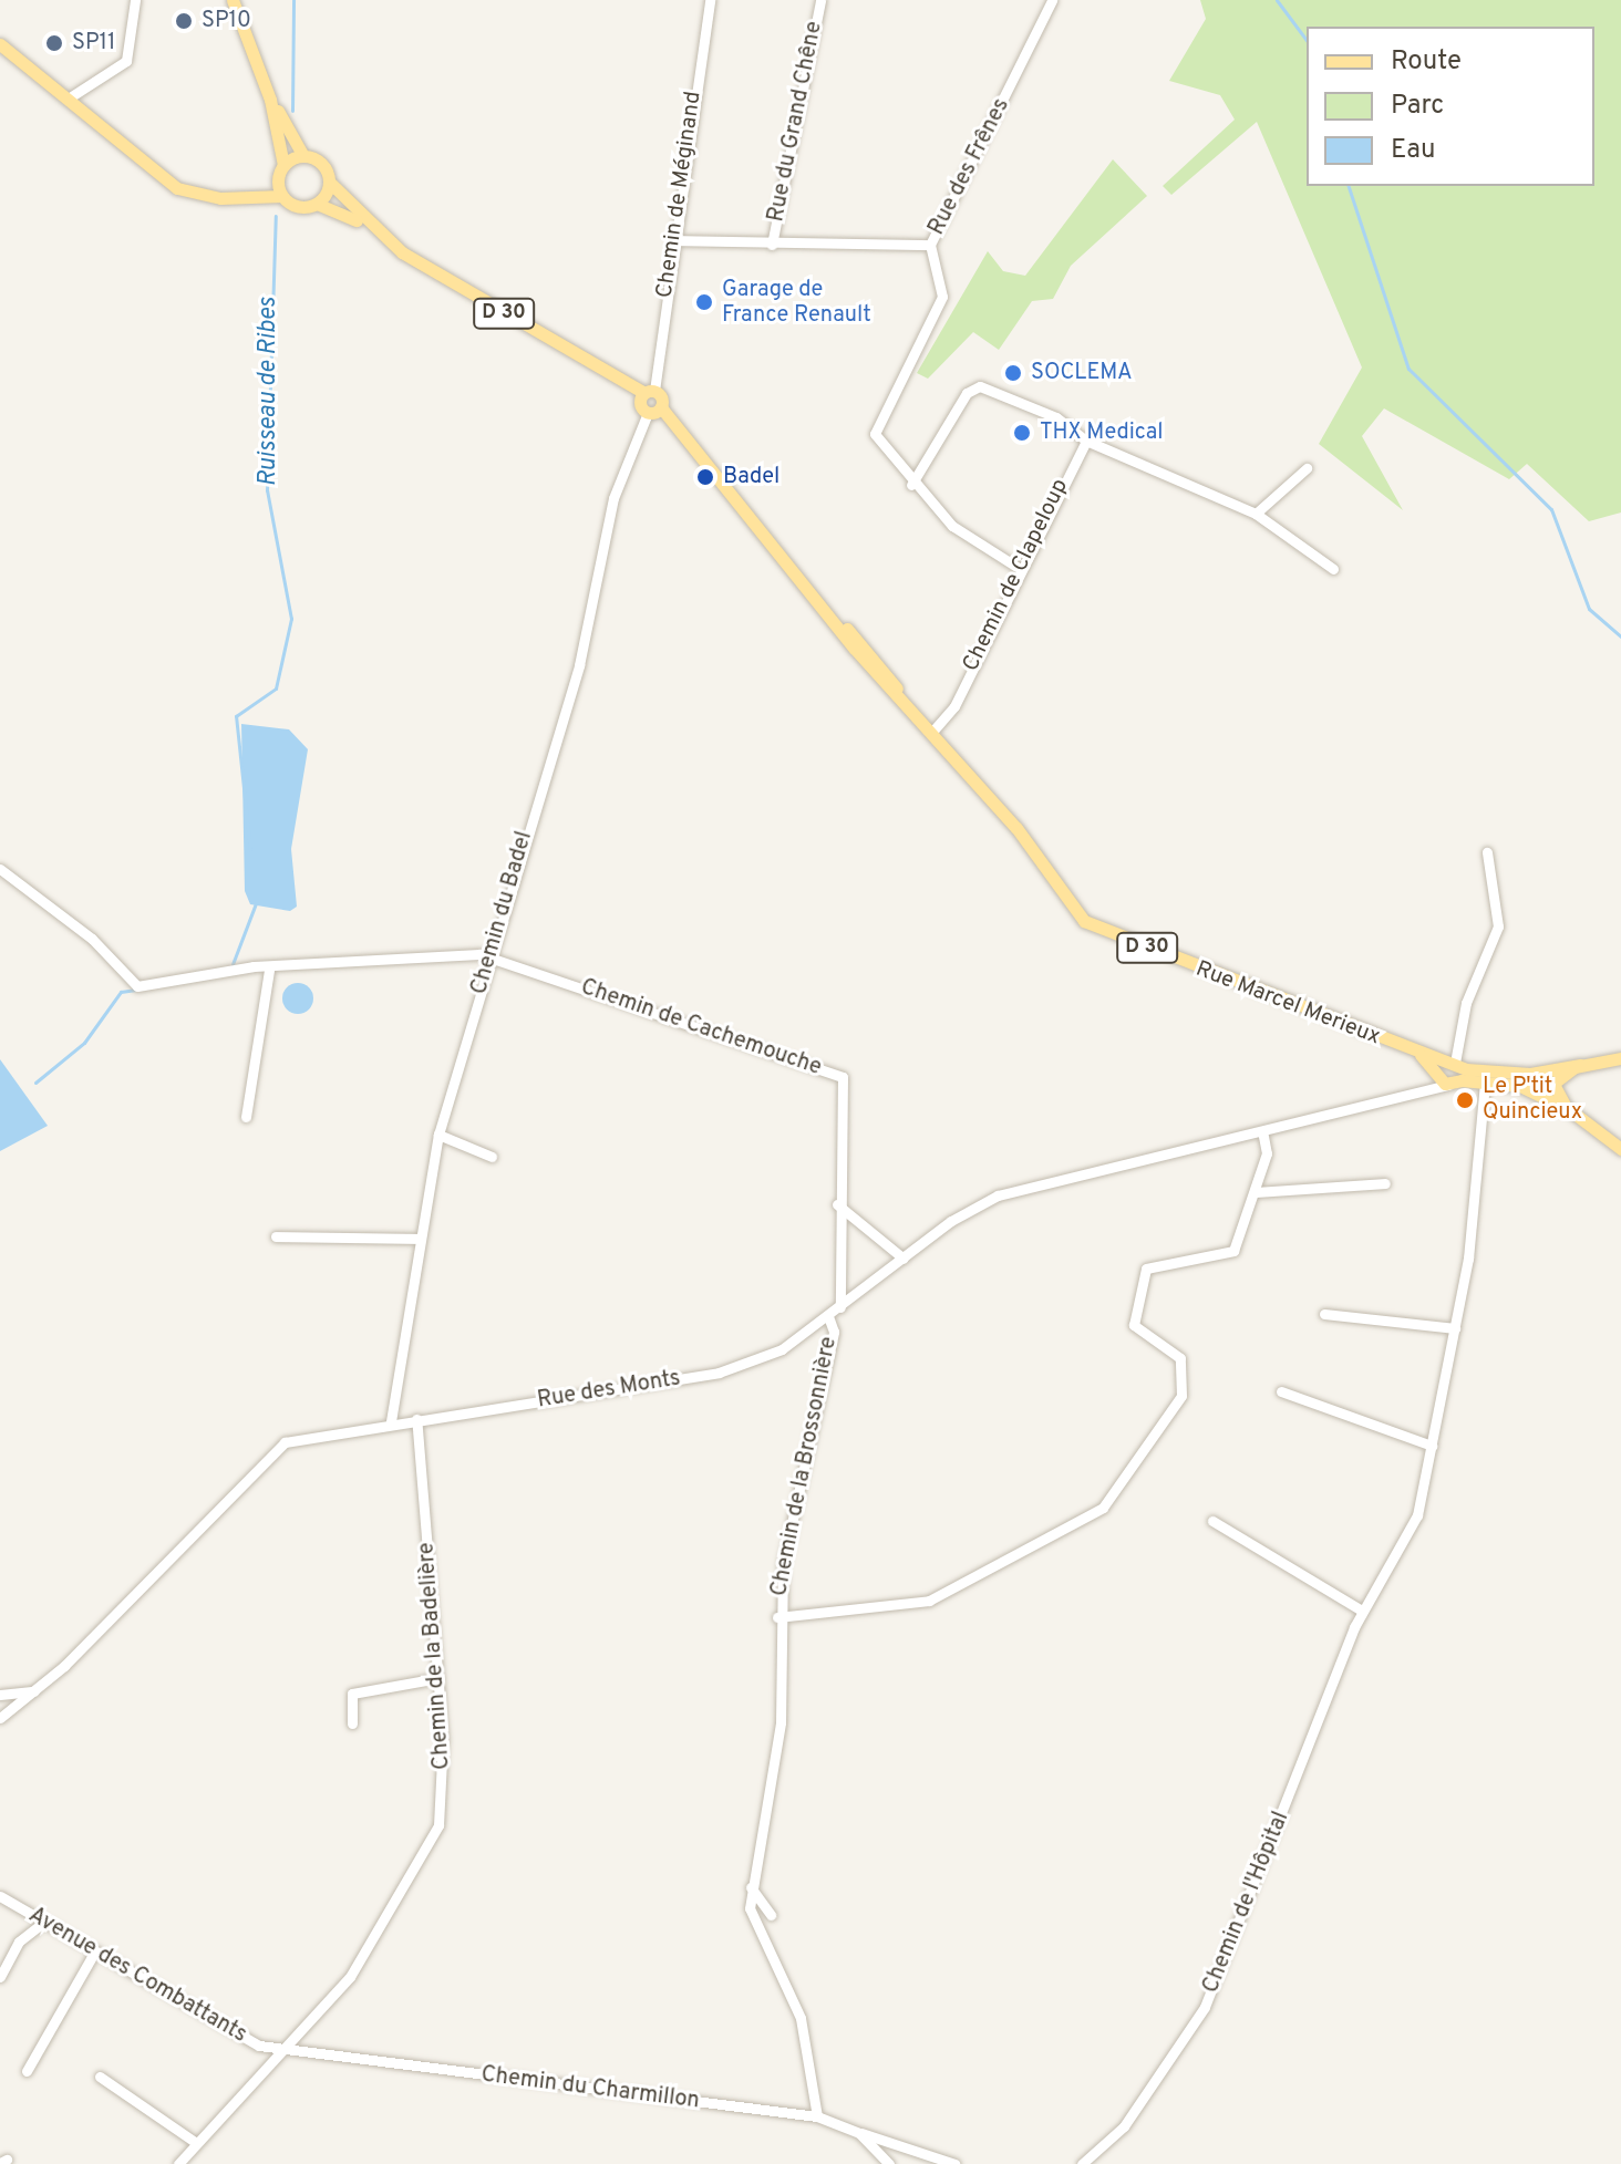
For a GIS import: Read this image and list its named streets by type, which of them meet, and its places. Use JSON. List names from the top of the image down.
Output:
{
  "streets": {
    "main road": ["D 30", "Rue Marcel Merieux"],
    "street": [
      "Rue du Grand Chêne",
      "Rue des Frênes",
      "Chemin de Méginand",
      "Chemin de Clapeloup",
      "Chemin du Badel",
      "Chemin de Cachemouche",
      "Rue des Monts",
      "Chemin de la Brossonnière",
      "Chemin de la Badelière",
      "Chemin de l'Hôpital",
      "Avenue des Combattants",
      "Chemin du Charmillon"
    ]
  },
  "crossings": [
    ["Rue du Grand Chêne", "Rue des Frênes"],
    ["Rue des Frênes", "Chemin de Méginand"],
    ["Chemin de Méginand", "D 30"],
    ["Chemin de Méginand", "Rue Marcel Merieux"],
    ["D 30", "Rue Marcel Merieux"],
    ["Chemin de Clapeloup", "Rue Marcel Merieux"],
    ["Chemin du Badel", "Chemin de Cachemouche"],
    ["Chemin du Badel", "Rue des Monts"],
    ["Rue Marcel Merieux", "Rue des Monts"],
    ["Rue Marcel Merieux", "Chemin de l'Hôpital"],
    ["Chemin de Cachemouche", "Rue des Monts"],
    ["Rue des Monts", "Chemin de la Brossonnière"],
    ["Rue des Monts", "Chemin de la Badelière"],
    ["Chemin de la Brossonnière", "Chemin du Charmillon"],
    ["Chemin de la Badelière", "Avenue des Combattants"],
    ["Chemin de la Badelière", "Chemin du Charmillon"],
    ["Avenue des Combattants", "Chemin du Charmillon"]
  ],
  "water": ["Ruisseau de Ribes"],
  "places": [
    "SP10",
    "SP11",
    "Garage de France Renault",
    "SOCLEMA",
    "THX Medical",
    "Badel",
    "Le P'tit Quincieux"
  ],
  "legend": ["Route", "Parc", "Eau"]
}
